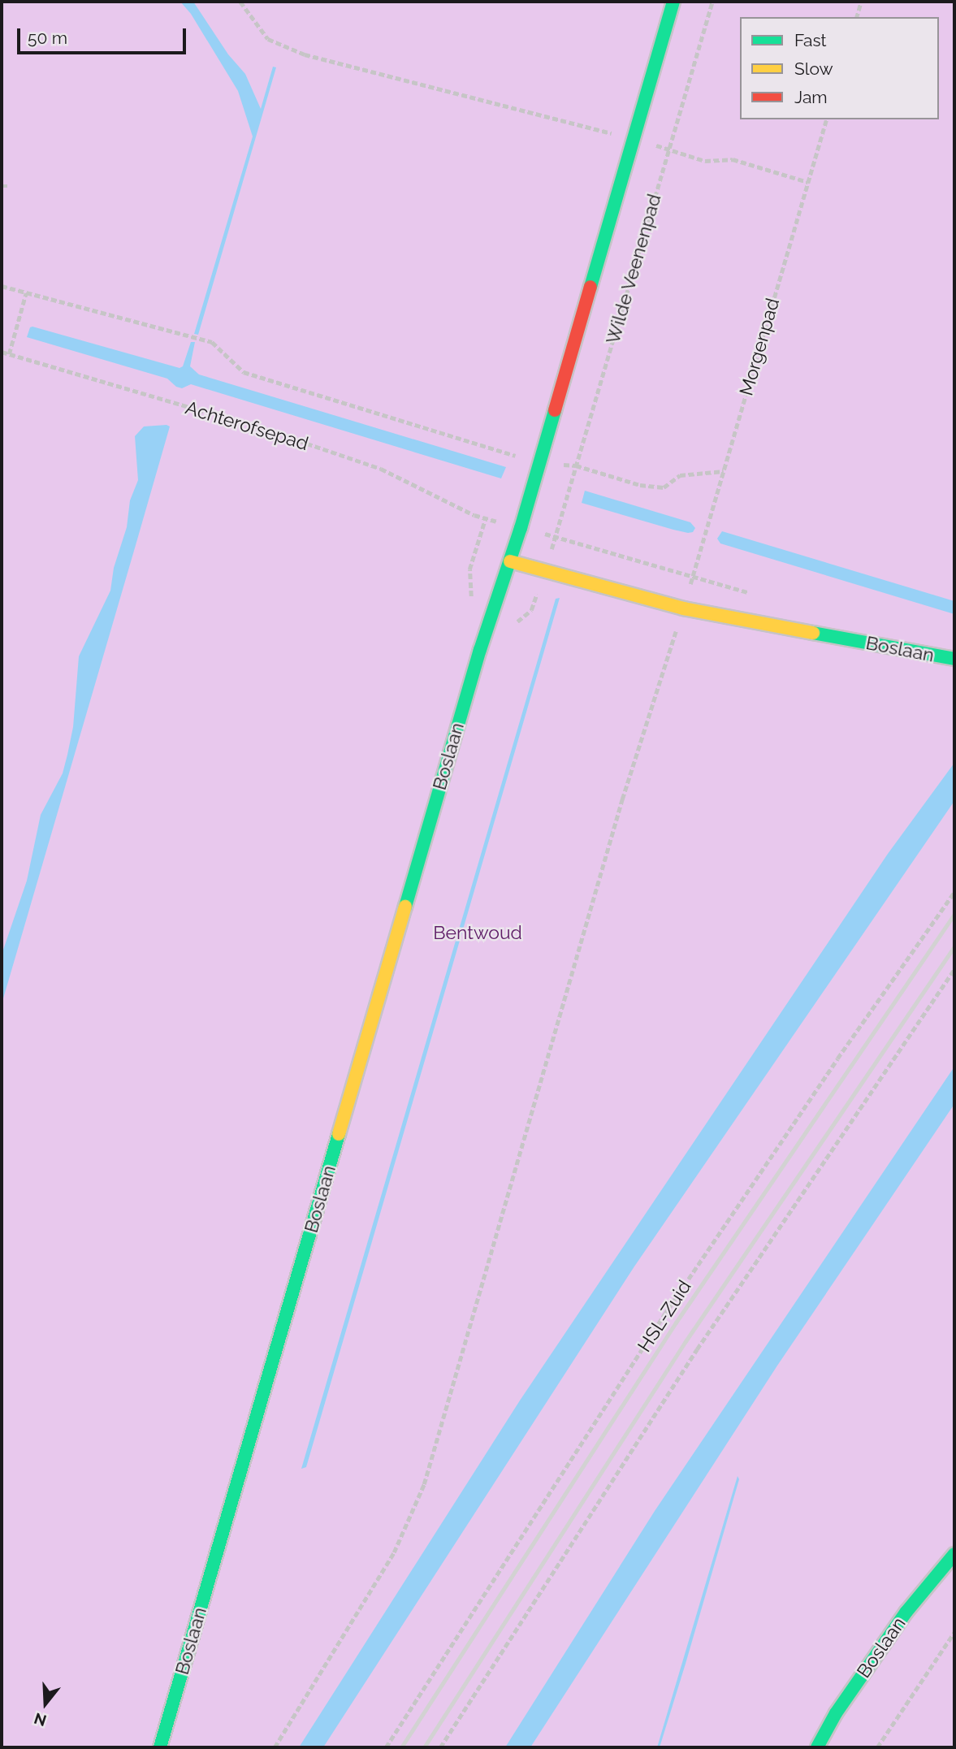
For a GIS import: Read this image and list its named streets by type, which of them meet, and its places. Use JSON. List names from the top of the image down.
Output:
{
  "streets": {
    "street": ["Wilde Veenenpad", "Boslaan"],
    "path": ["Morgenpad", "Achterofsepad", "HSL-Zuid"]
  },
  "crossings": [
    ["Wilde Veenenpad", "Boslaan"],
    ["Morgenpad", "Boslaan"]
  ],
  "parks": ["Bentwoud"],
  "legend": ["Fast", "Slow", "Jam"],
  "scale_bar": "50 m",
  "north": "bottom"
}
